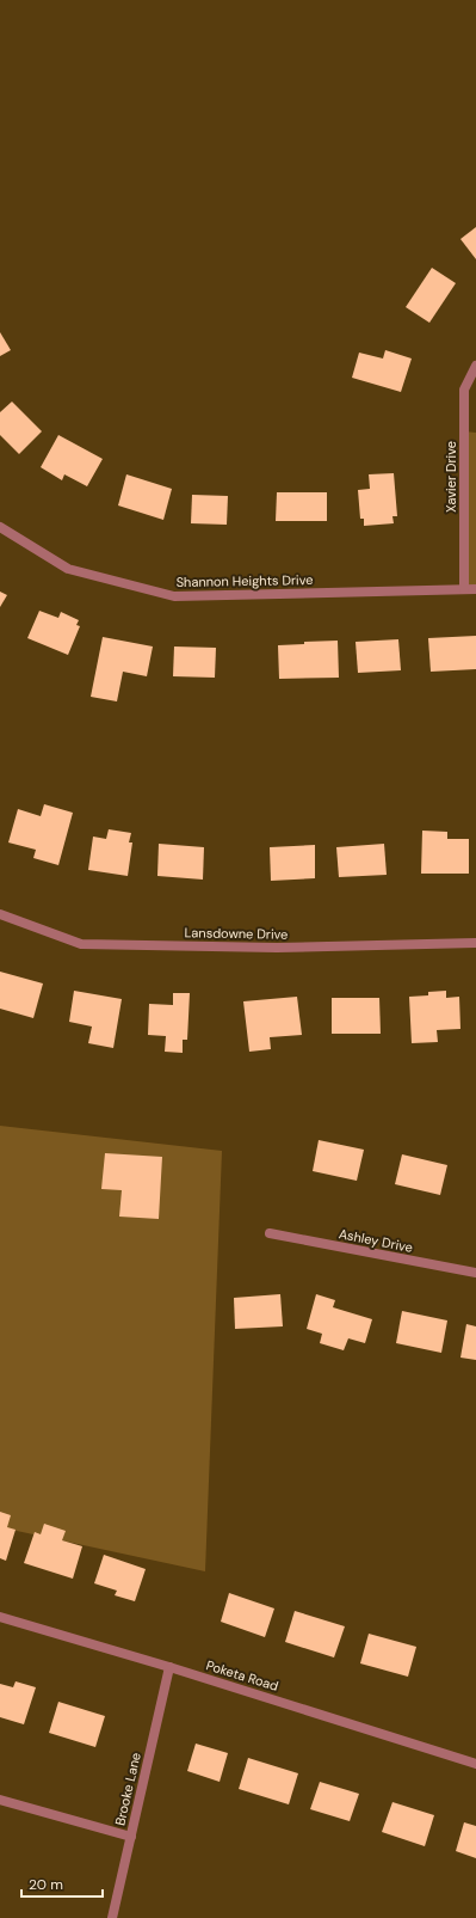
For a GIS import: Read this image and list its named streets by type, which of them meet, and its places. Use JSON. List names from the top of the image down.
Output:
{
  "streets": {
    "street": [
      "Xavier Drive",
      "Shannon Heights Drive",
      "Lansdowne Drive",
      "Ashley Drive",
      "Poketa Road",
      "Brooke Lane"
    ]
  },
  "crossings": [
    ["Xavier Drive", "Shannon Heights Drive"],
    ["Poketa Road", "Brooke Lane"]
  ],
  "scale_bar": "20 m"
}
